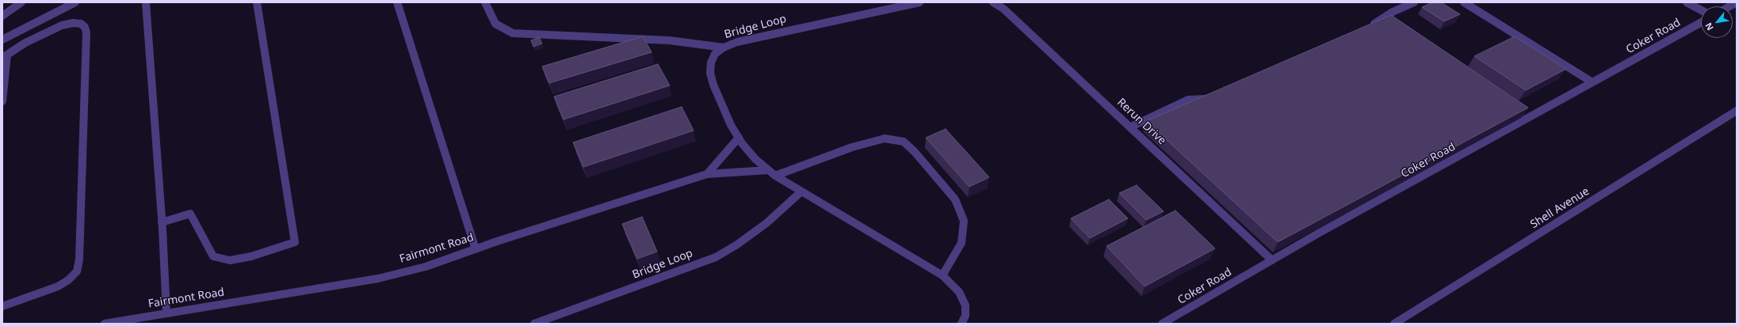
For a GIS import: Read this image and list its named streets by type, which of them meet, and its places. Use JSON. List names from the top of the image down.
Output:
{
  "streets": {
    "street": [
      "Bridge Loop",
      "Coker Road",
      "Rerun Drive",
      "Shell Avenue",
      "Fairmont Road"
    ]
  },
  "crossings": [
    ["Bridge Loop", "Fairmont Road"],
    ["Coker Road", "Rerun Drive"]
  ],
  "north": "bottom left"
}
